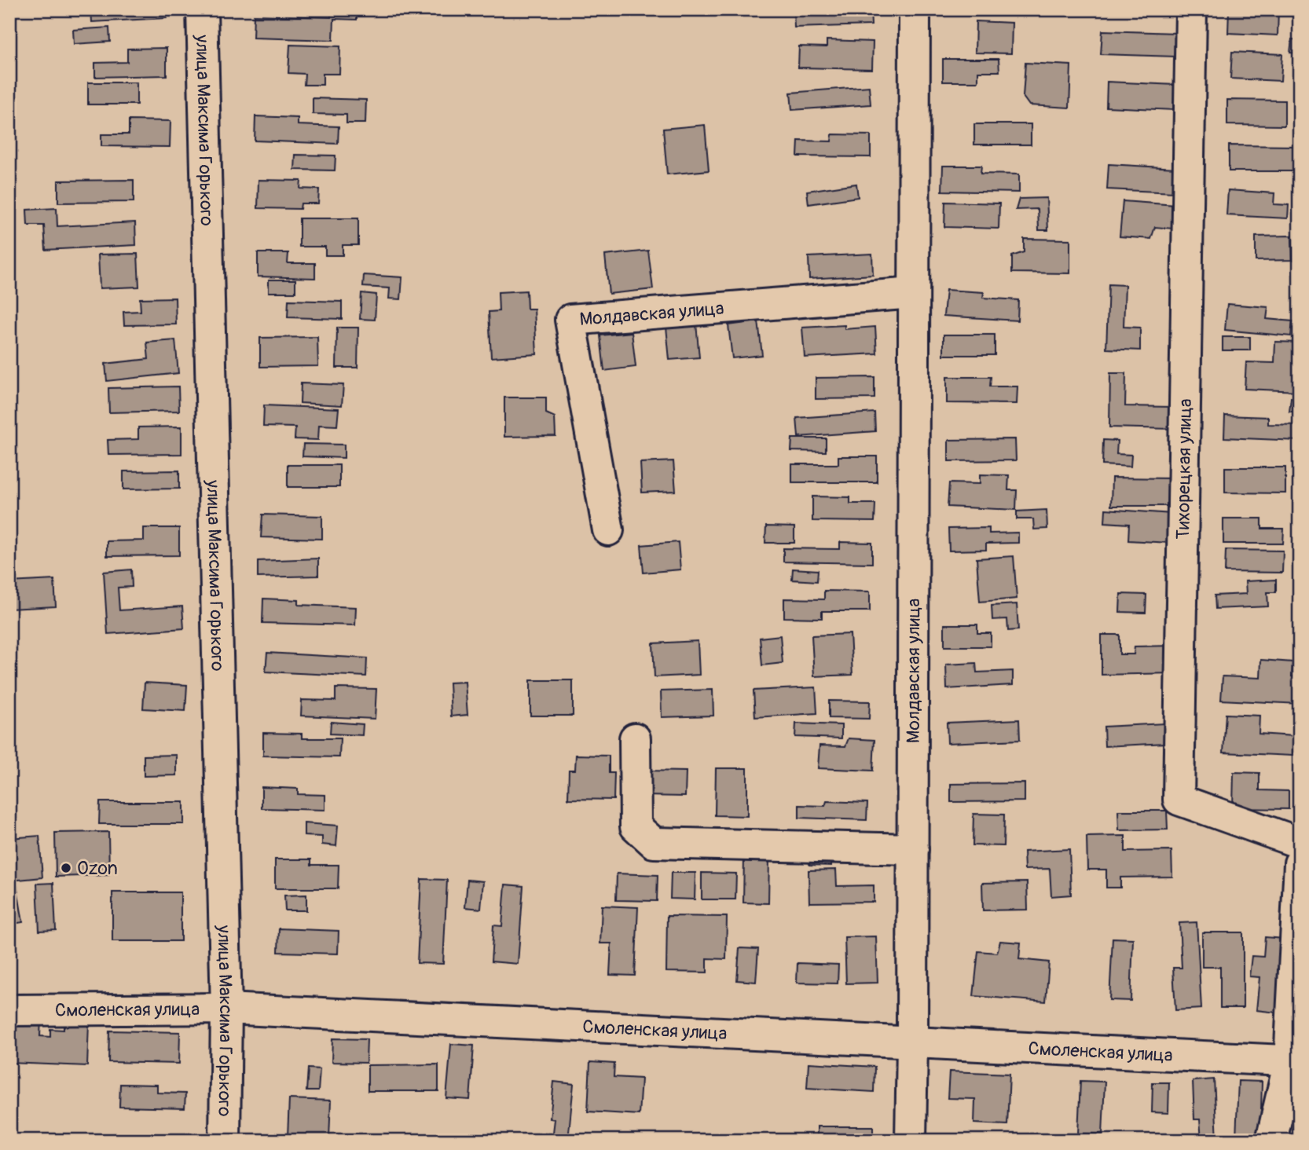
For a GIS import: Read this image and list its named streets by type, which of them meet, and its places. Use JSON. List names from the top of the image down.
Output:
{
  "streets": {
    "street": [
      "улица Максима Горького",
      "Молдавская улица",
      "Тихорецкая улица",
      "Смоленская улица"
    ]
  },
  "crossings": [
    ["улица Максима Горького", "Смоленская улица"],
    ["Молдавская улица", "Смоленская улица"]
  ],
  "places": ["Ozon"]
}
